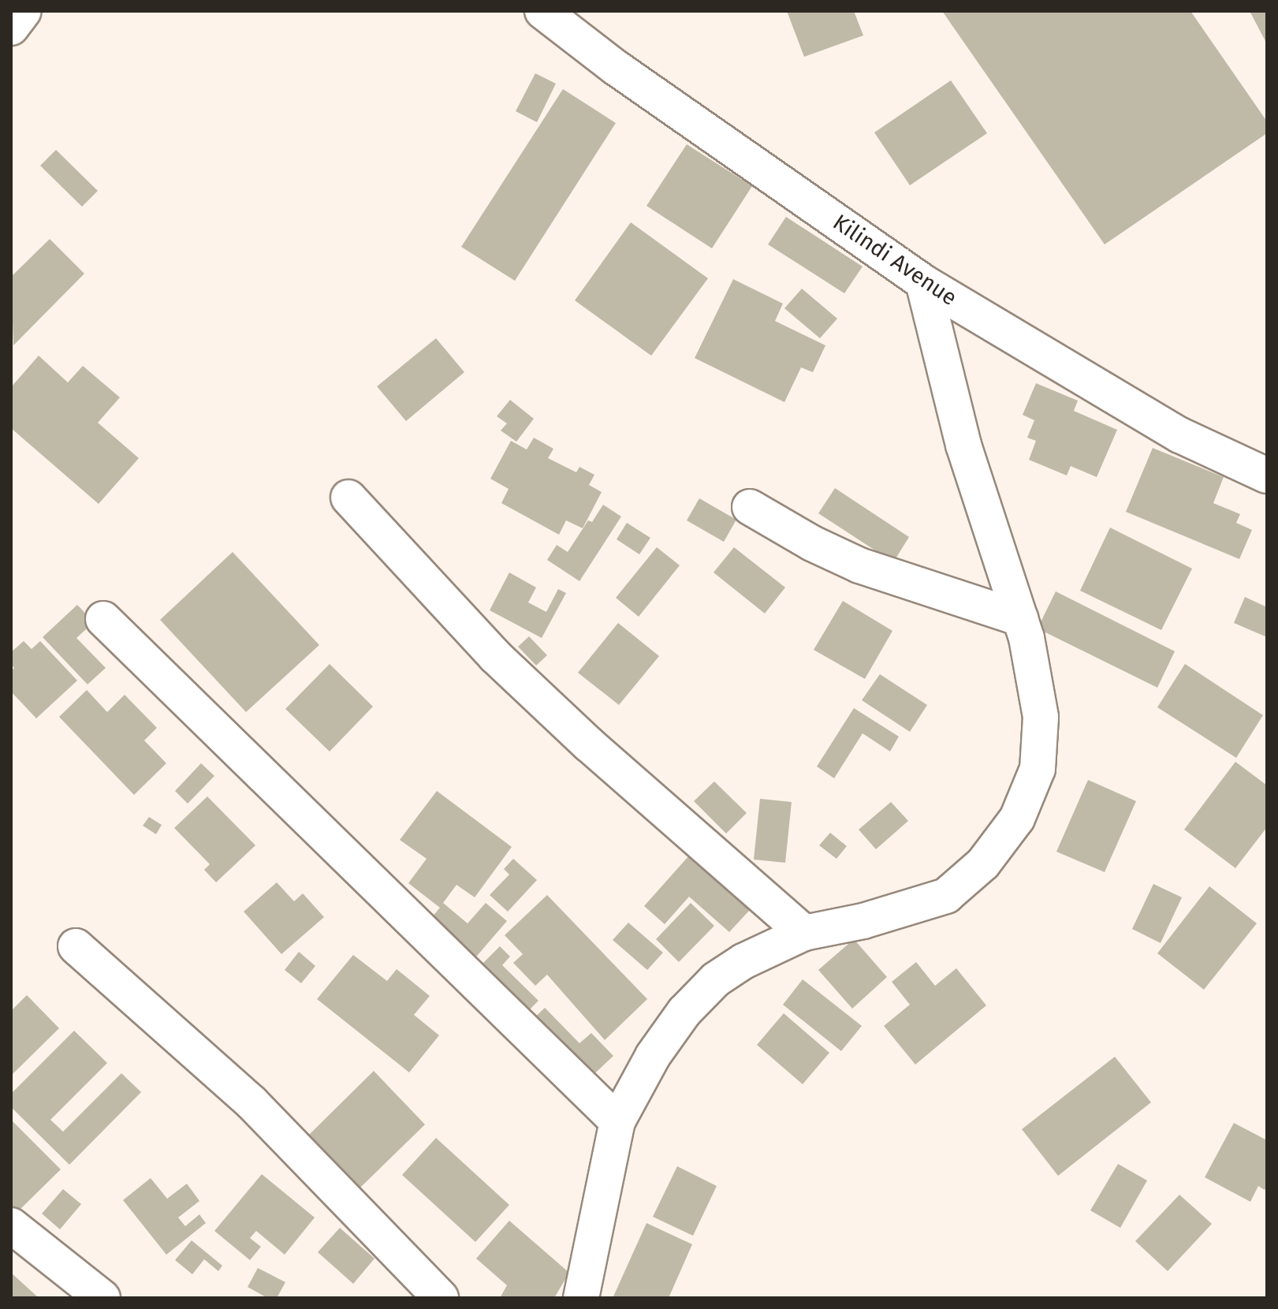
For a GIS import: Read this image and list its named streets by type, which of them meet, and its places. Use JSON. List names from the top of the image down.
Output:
{
  "streets": {
    "street": ["Kilindi Avenue"]
  }
}
